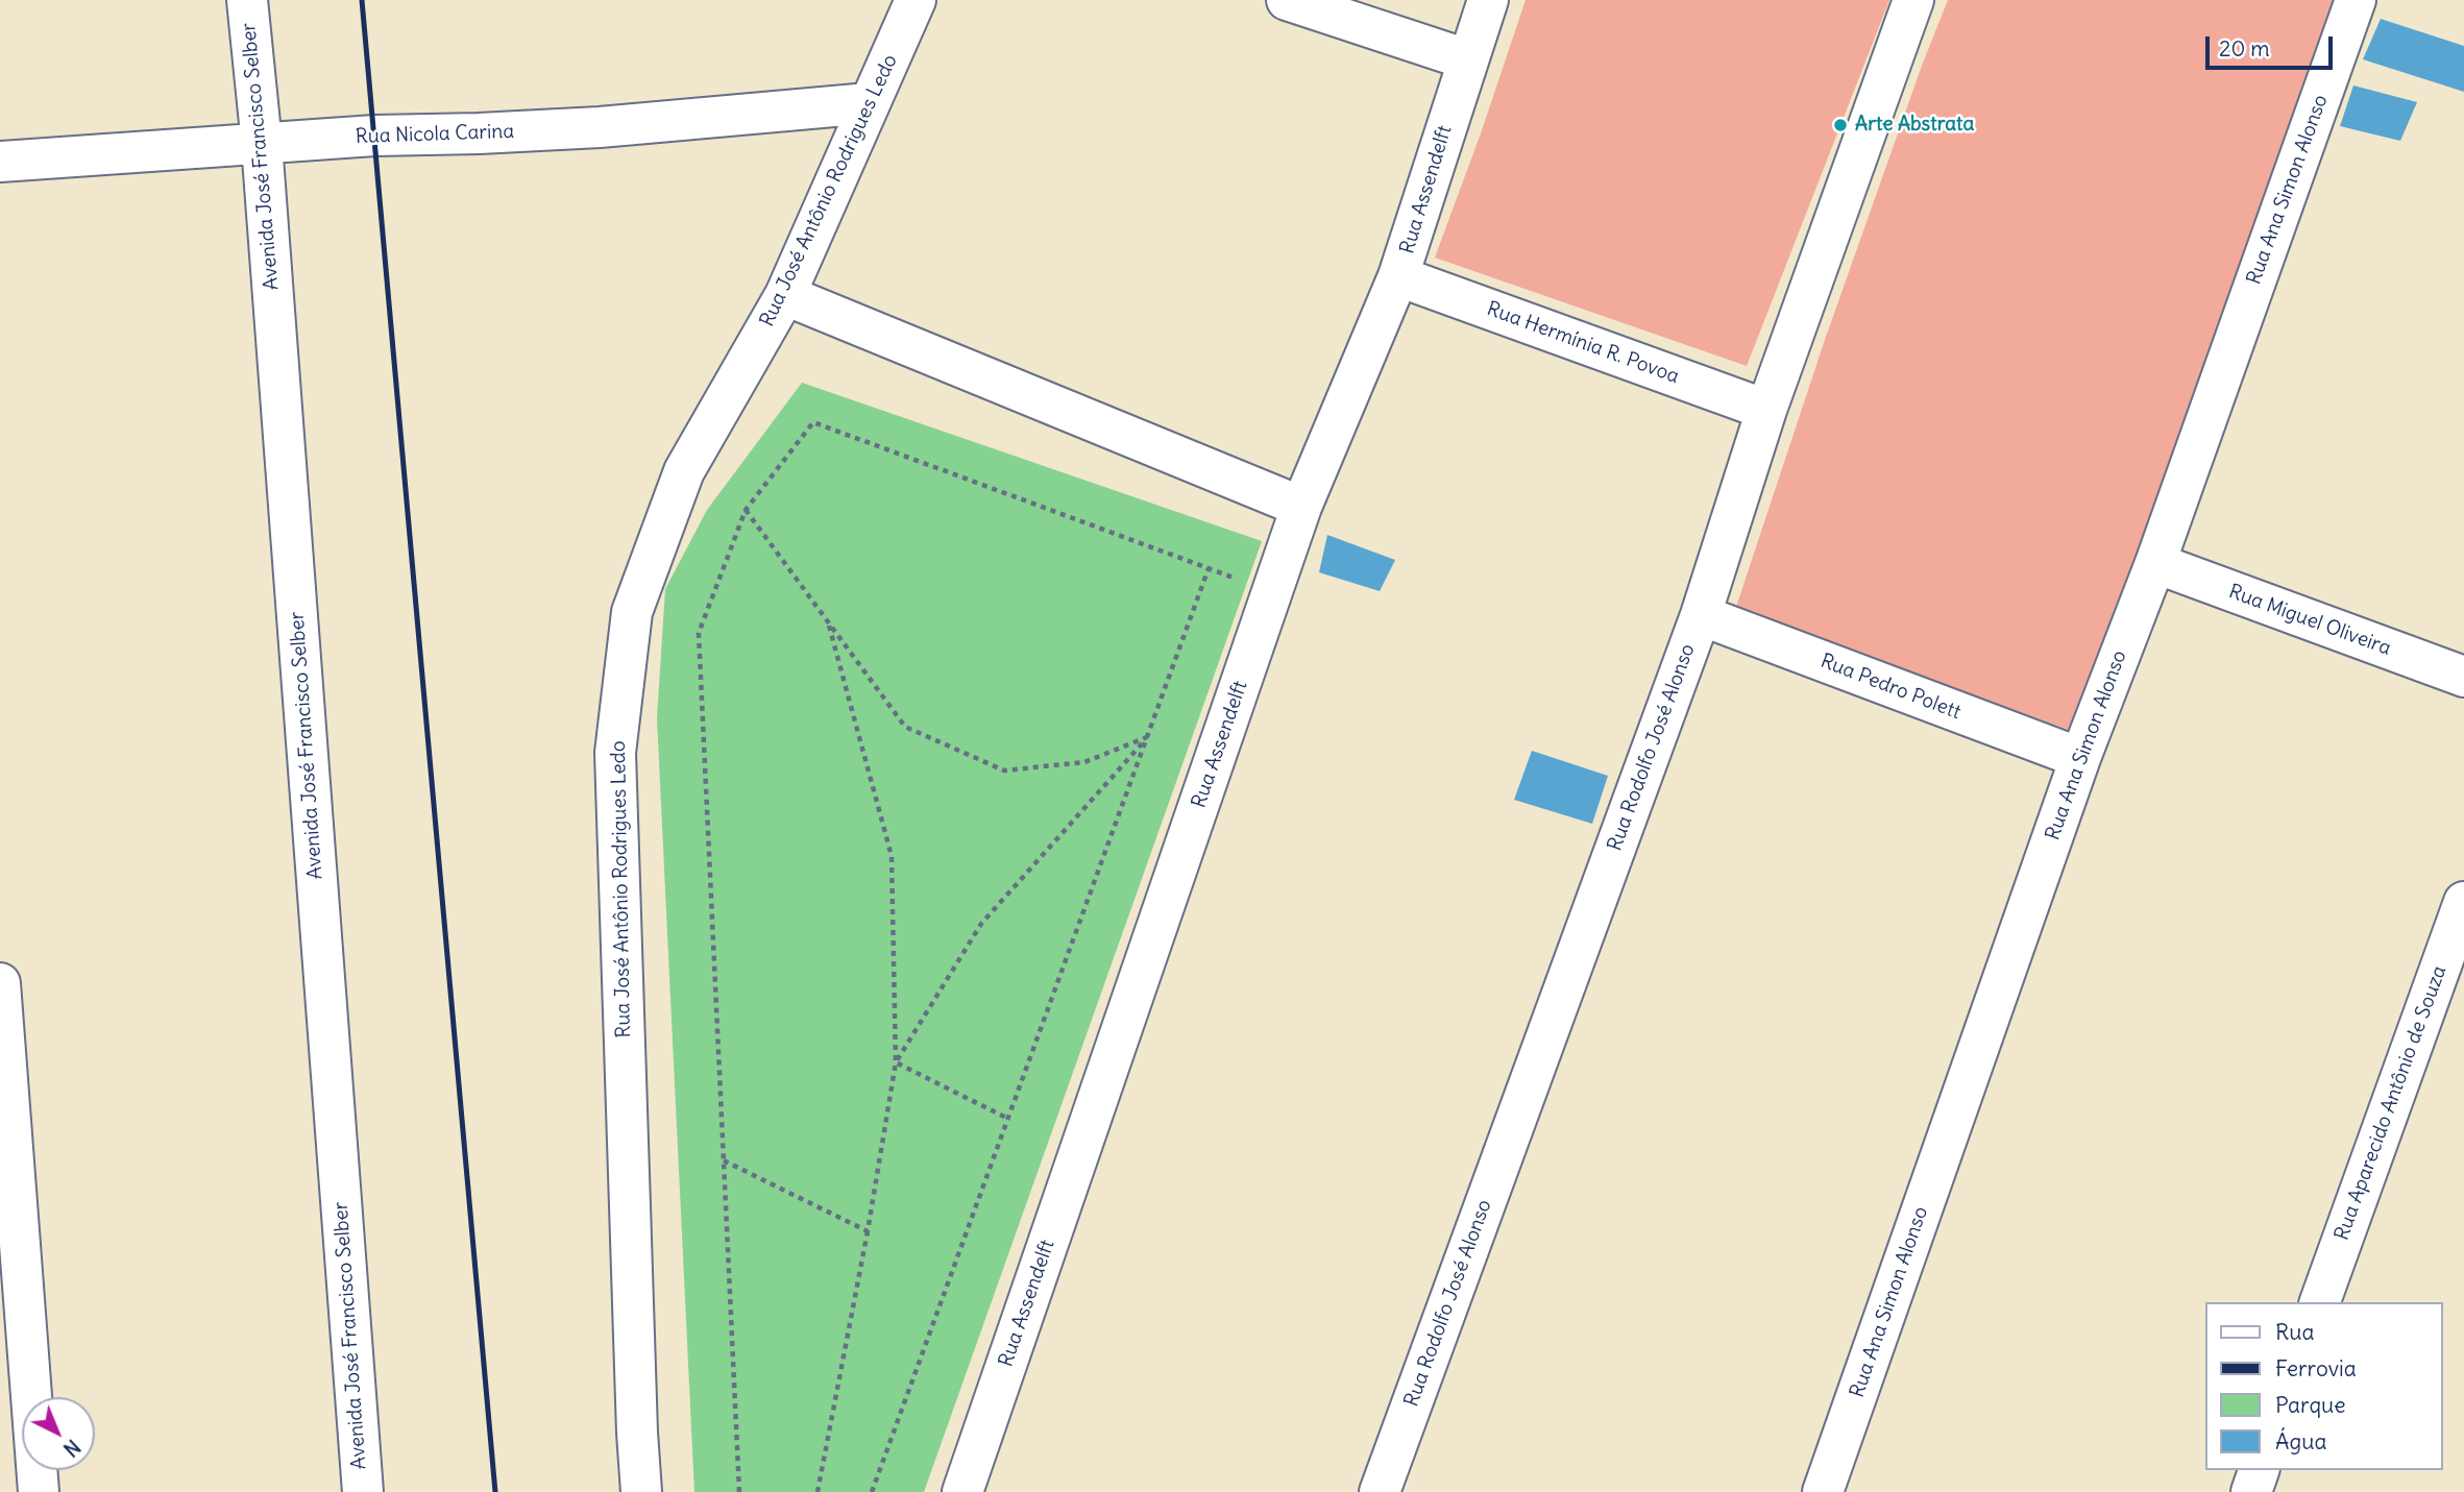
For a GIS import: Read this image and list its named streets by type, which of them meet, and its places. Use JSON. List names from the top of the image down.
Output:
{
  "streets": {
    "street": [
      "Rua Nicola Carina",
      "Avenida José Francisco Selber",
      "Rua Assendelft",
      "Rua Ana Simon Alonso",
      "Rua José Antônio Rodrigues Ledo",
      "Rua Hermínia R. Povoa",
      "Rua Miguel Oliveira",
      "Rua Pedro Polett",
      "Rua Rodolfo José Alonso",
      "Rua Aparecido Antônio de Souza"
    ]
  },
  "crossings": [
    ["Rua Nicola Carina", "Avenida José Francisco Selber"],
    ["Rua Nicola Carina", "Rua José Antônio Rodrigues Ledo"],
    ["Rua Assendelft", "Rua Hermínia R. Povoa"],
    ["Rua Ana Simon Alonso", "Rua Miguel Oliveira"],
    ["Rua Ana Simon Alonso", "Rua Pedro Polett"],
    ["Rua Hermínia R. Povoa", "Rua Rodolfo José Alonso"],
    ["Rua Pedro Polett", "Rua Rodolfo José Alonso"]
  ],
  "places": ["Arte Abstrata"],
  "legend": [
    "Rua",
    "Ferrovia",
    "Parque",
    "Água"
  ],
  "scale_bar": "20 m",
  "north": "bottom right"
}
